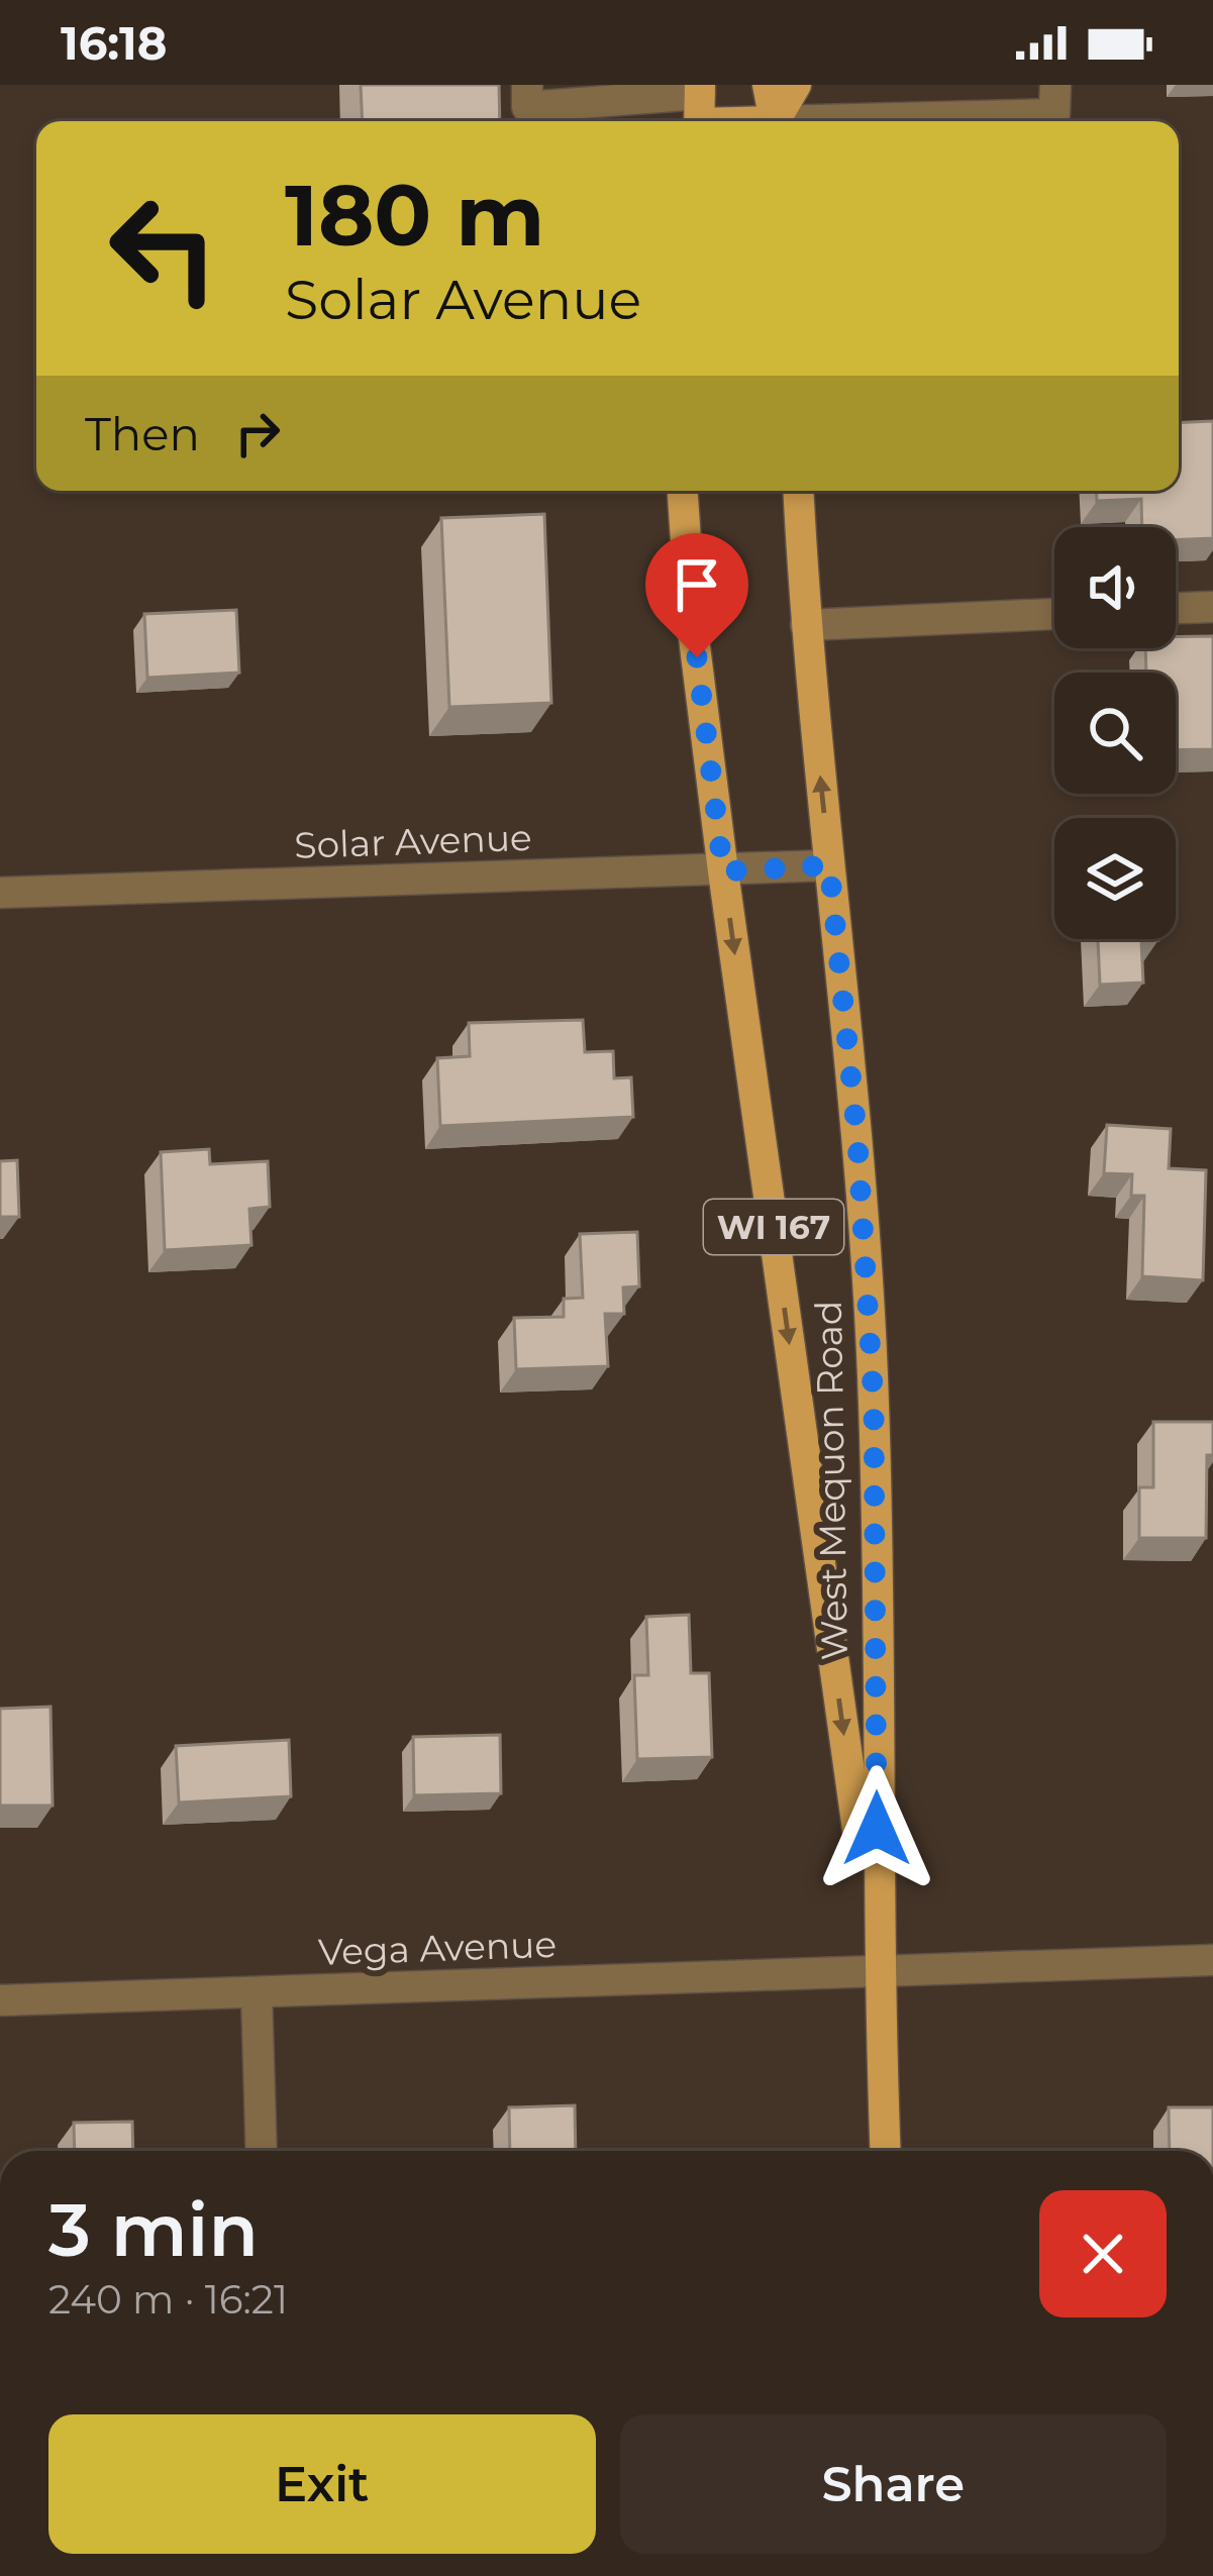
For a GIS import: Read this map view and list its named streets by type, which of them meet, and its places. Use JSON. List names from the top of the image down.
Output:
{
  "streets": {
    "main road": ["WI 167", "West Mequon Road"],
    "street": ["Solar Avenue", "Vega Avenue"]
  },
  "crossings": [
    ["Solar Avenue", "West Mequon Road"],
    ["West Mequon Road", "Vega Avenue"]
  ],
  "page": {
    "status": "16:18",
    "turn": ["180 m", "Solar Avenue"],
    "then": "Then",
    "heading": ["3 min", "240 m · 16:21"],
    "buttons": ["Exit", "Share"]
  }
}
